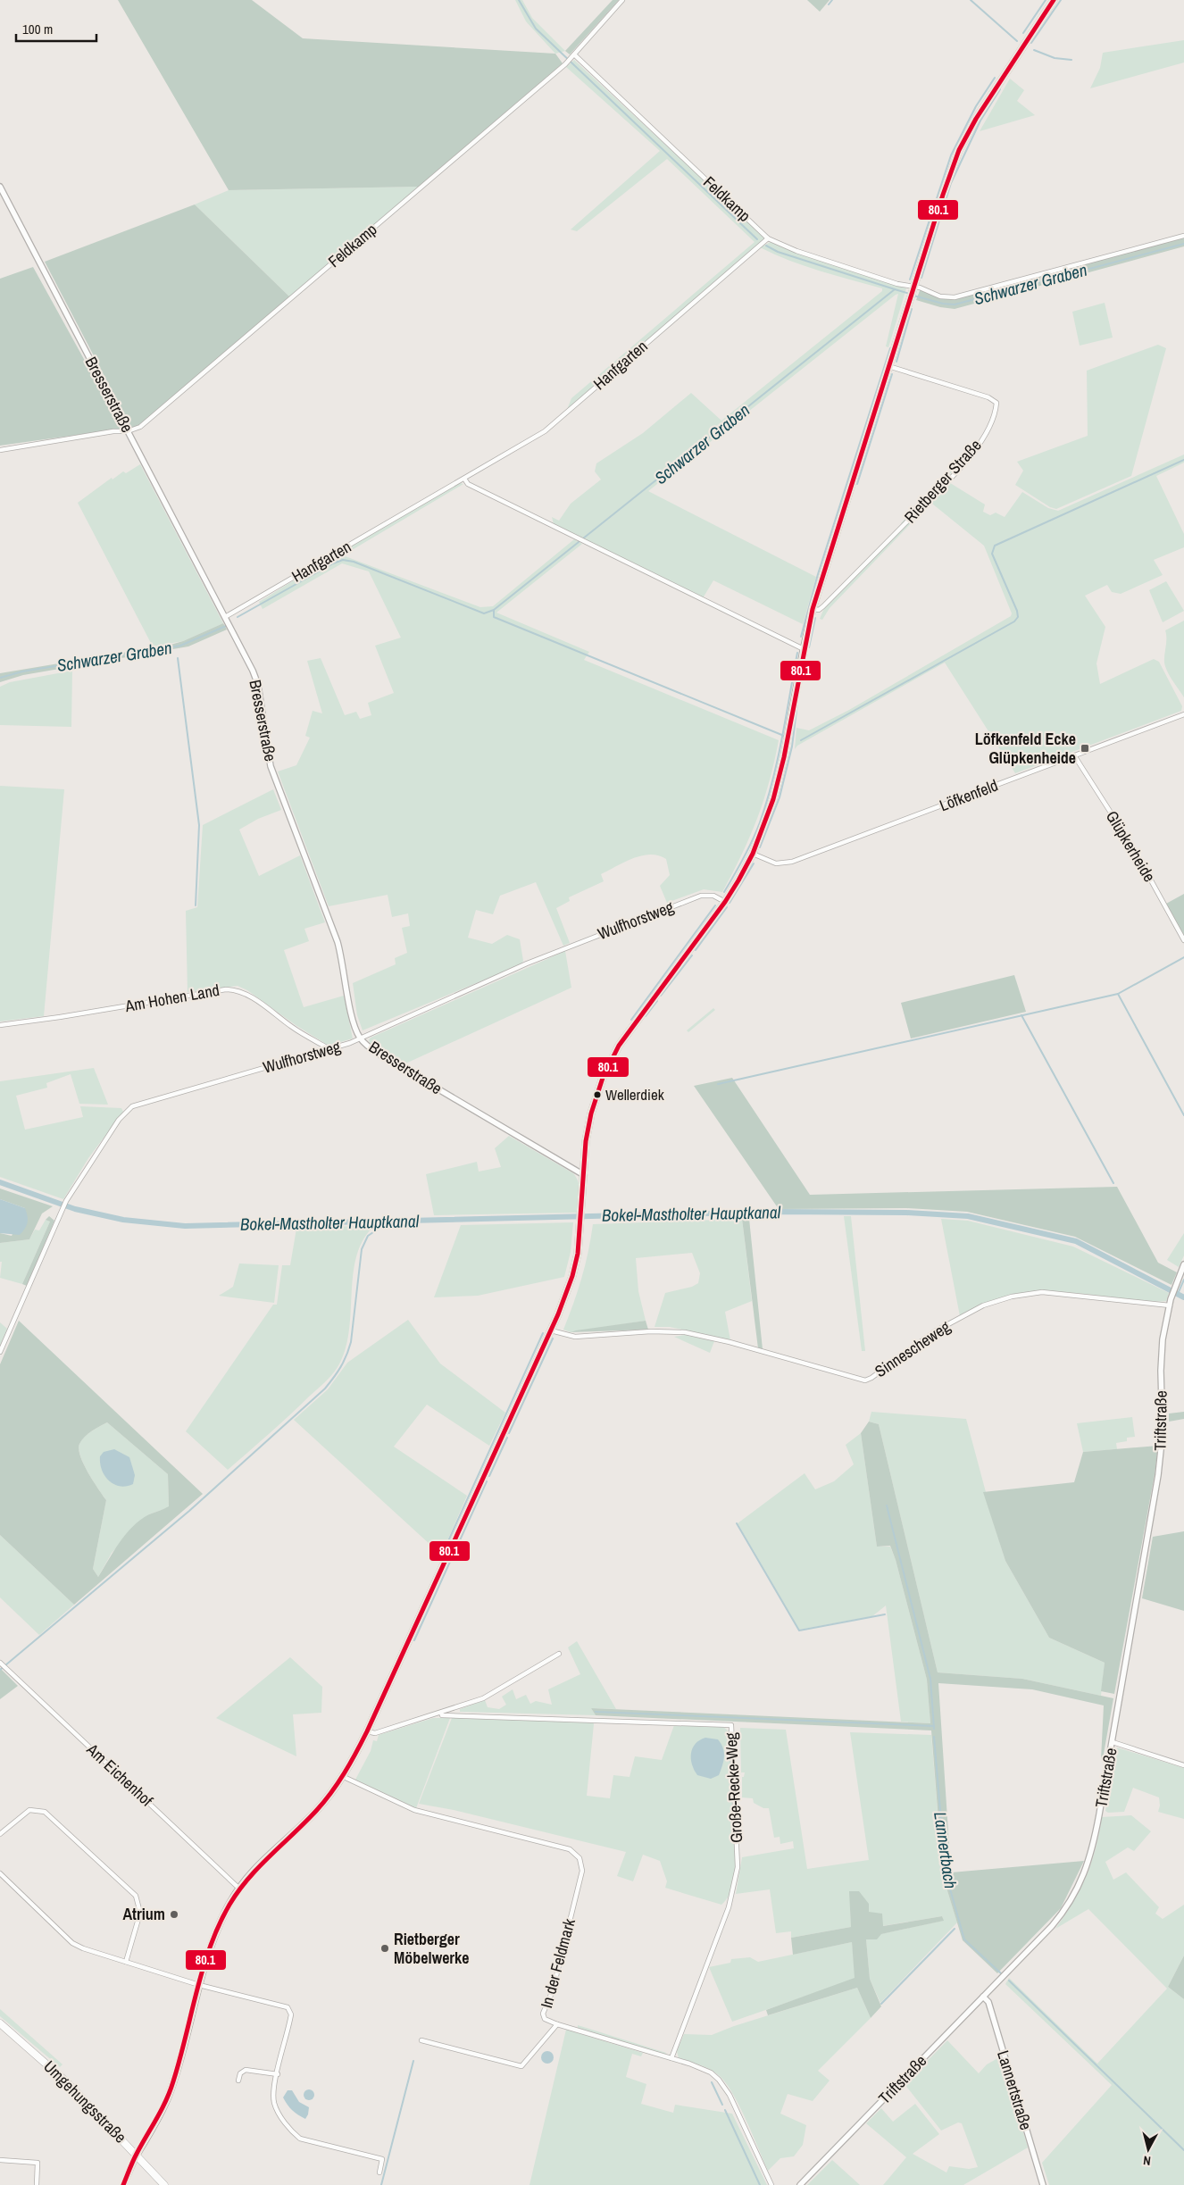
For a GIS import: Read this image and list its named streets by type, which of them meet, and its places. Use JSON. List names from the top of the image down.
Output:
{
  "streets": {
    "main road": ["Umgehungsstraße"],
    "street": [
      "Feldkamp",
      "Hanfgarten",
      "Bresserstraße",
      "Rietberger Straße",
      "Löfkenfeld",
      "Glüpkerheide",
      "Wulfhorstweg",
      "Am Hohen Land",
      "Sinnescheweg",
      "Triftstraße",
      "Am Eichenhof",
      "Große-Recke-Weg",
      "In der Feldmark",
      "Lannertstraße"
    ]
  },
  "crossings": [
    ["Feldkamp", "Hanfgarten"],
    ["Feldkamp", "Bresserstraße"],
    ["Hanfgarten", "Bresserstraße"],
    ["Bresserstraße", "Wulfhorstweg"],
    ["Löfkenfeld", "Glüpkerheide"],
    ["Wulfhorstweg", "Am Hohen Land"],
    ["Sinnescheweg", "Triftstraße"],
    ["Triftstraße", "Lannertstraße"],
    ["Große-Recke-Weg", "In der Feldmark"]
  ],
  "water": ["Schwarzer Graben", "Bokel-Mastholter Hauptkanal", "Lannertbach"],
  "places": {
    "transit": ["Löfkenfeld Ecke Glüpkenheide"],
    "other": ["Wellerdiek", "Atrium", "Rietberger Möbelwerke"]
  },
  "lines": ["transit line 80.1"],
  "scale_bar": "100 m",
  "north": "bottom"
}
